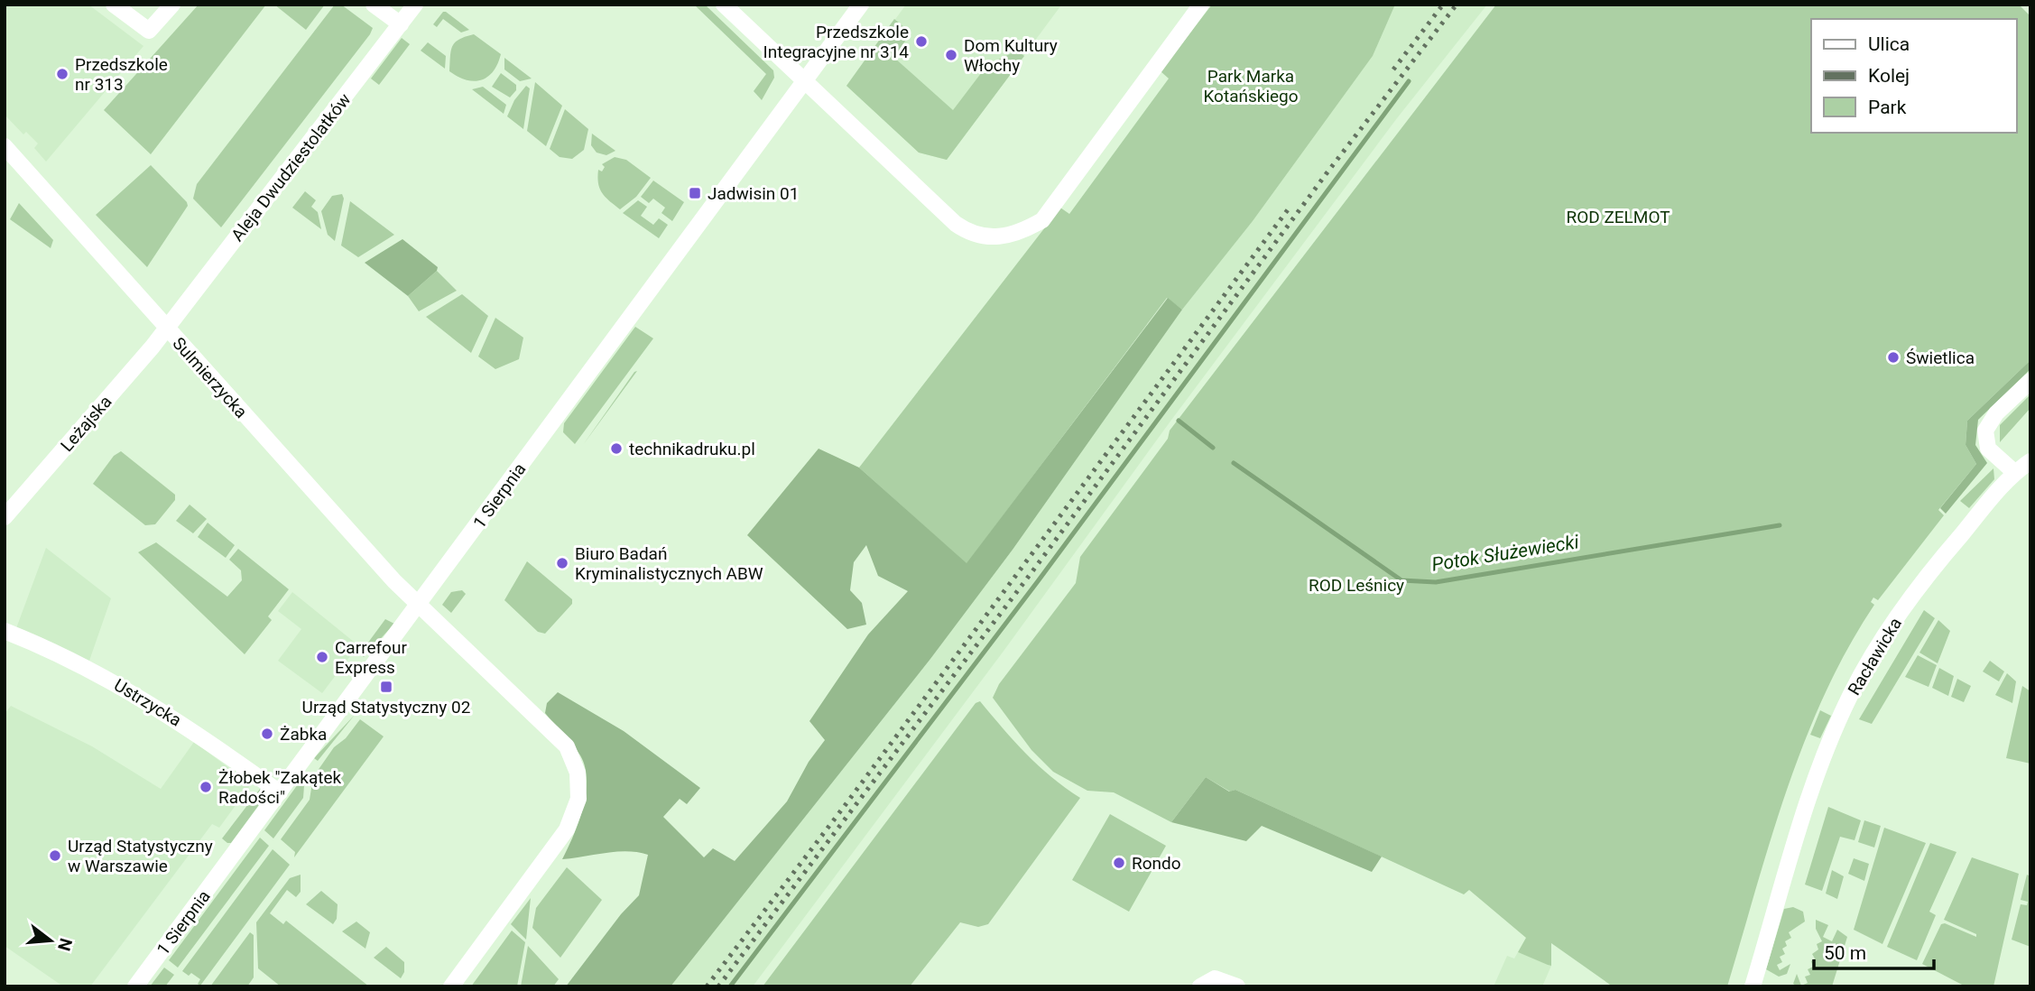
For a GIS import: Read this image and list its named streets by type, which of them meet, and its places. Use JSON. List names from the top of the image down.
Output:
{
  "streets": {
    "street": [
      "Aleja Dwudziestolatków",
      "Sulmierzycka",
      "Leżajska",
      "1 Sierpnia",
      "Racławicka",
      "Ustrzycka"
    ]
  },
  "crossings": [
    ["Aleja Dwudziestolatków", "Sulmierzycka"],
    ["Aleja Dwudziestolatków", "Leżajska"],
    ["Sulmierzycka", "Leżajska"],
    ["Sulmierzycka", "1 Sierpnia"],
    ["1 Sierpnia", "Ustrzycka"]
  ],
  "water": ["Potok Służewiecki"],
  "parks": ["Park Marka Kotańskiego", "ROD ZELMOT", "ROD Leśnicy"],
  "places": {
    "other": [
      "Przedszkole Integracyjne nr 314",
      "Dom Kultury Włochy",
      "Przedszkole nr 313",
      "Świetlica",
      "technikadruku.pl",
      "Biuro Badań Kryminalistycznych ABW",
      "Carrefour Express",
      "Żabka",
      "Żłobek \"Zakątek Radości\"",
      "Urząd Statystyczny w Warszawie",
      "Rondo"
    ],
    "transit": ["Jadwisin 01", "Urząd Statystyczny 02"]
  },
  "legend": ["Ulica", "Kolej", "Park"],
  "scale_bar": "50 m",
  "north": "right"
}
